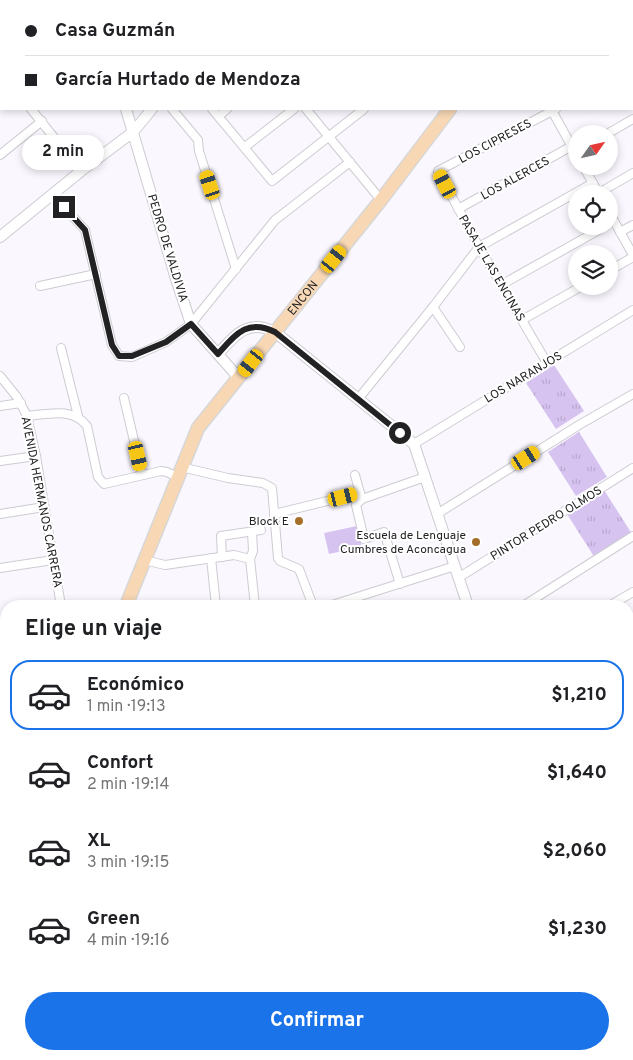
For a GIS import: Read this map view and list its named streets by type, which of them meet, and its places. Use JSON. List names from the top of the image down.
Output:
{
  "streets": {
    "main road": ["ENCON"],
    "street": [
      "LOS CIPRESES",
      "LOS ALERCES",
      "PEDRO DE VALDIVIA",
      "PASAJE LAS ENCINAS",
      "LOS NARANJOS",
      "AVENIDA HERMANOS CARRERA",
      "PINTOR PEDRO OLMOS"
    ]
  },
  "crossings": [
    ["LOS CIPRESES", "PASAJE LAS ENCINAS"],
    ["LOS ALERCES", "PASAJE LAS ENCINAS"],
    ["PEDRO DE VALDIVIA", "ENCON"],
    ["PASAJE LAS ENCINAS", "LOS NARANJOS"]
  ],
  "places": ["Block E", "Escuela de Lenguaje Cumbres de Aconcagua"],
  "north": "top right",
  "page": {
    "banner": ["Casa Guzmán", "García Hurtado de Mendoza"],
    "bubble": "2 min",
    "heading": "Elige un viaje",
    "list": [
      {
        "name": "Económico",
        "note": "1 min · 19:13",
        "value": "$1,210"
      },
      {
        "name": "Confort",
        "note": "2 min · 19:14",
        "value": "$1,640"
      },
      {
        "name": "XL",
        "note": "3 min · 19:15",
        "value": "$2,060"
      },
      {
        "name": "Green",
        "note": "4 min · 19:16",
        "value": "$1,230"
      }
    ],
    "buttons": "Confirmar"
  }
}
